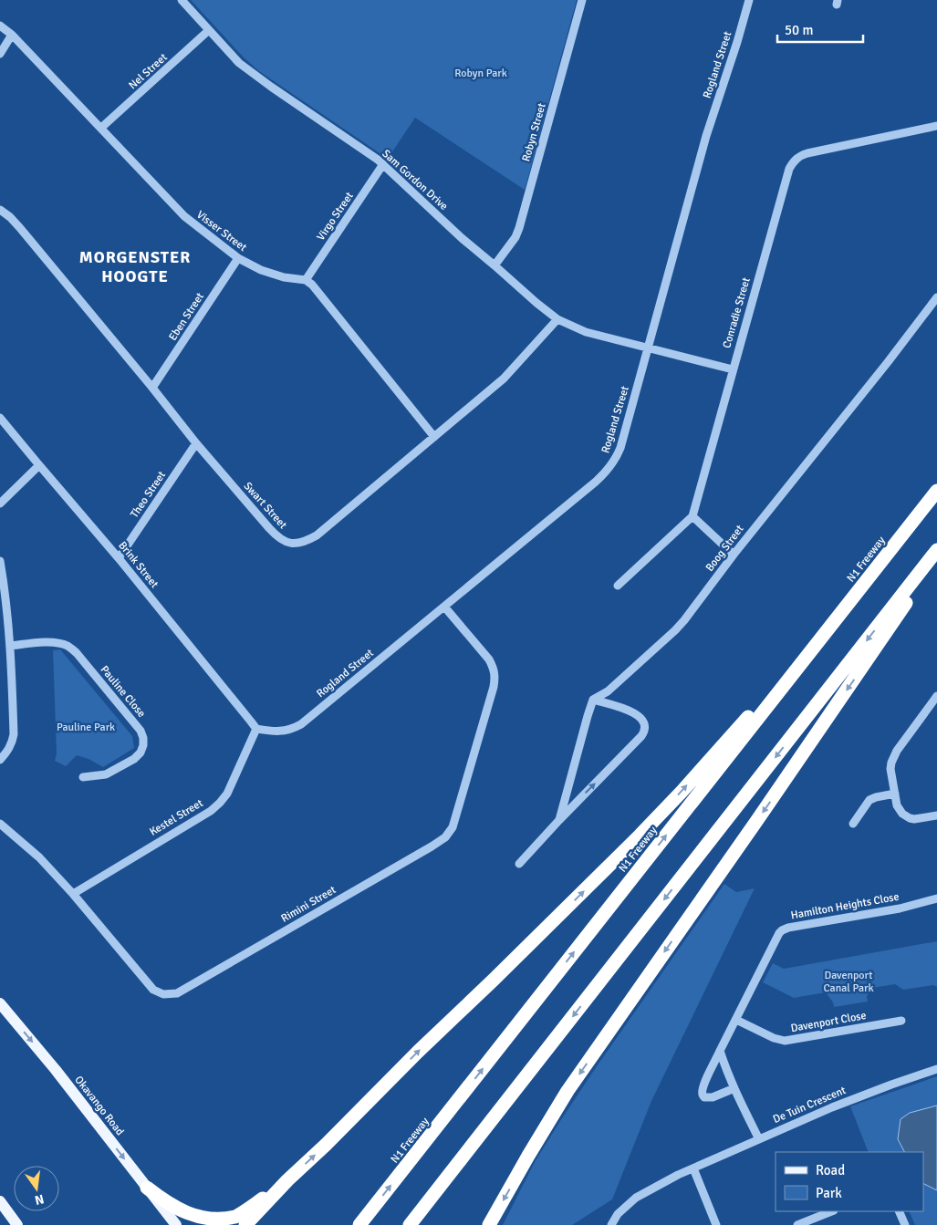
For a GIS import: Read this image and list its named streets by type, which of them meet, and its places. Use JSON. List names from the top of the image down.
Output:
{
  "streets": {
    "highway": ["N1 Freeway"],
    "main road": ["Okavango Road"],
    "street": [
      "Rogland Street",
      "Nel Street",
      "Robyn Street",
      "Sam Gordon Drive",
      "Virgo Street",
      "Visser Street",
      "Conradie Street",
      "Eben Street",
      "Theo Street",
      "Swart Street",
      "Boog Street",
      "Brink Street",
      "Pauline Close",
      "Kestel Street",
      "Rimini Street",
      "Hamilton Heights Close",
      "Davenport Close",
      "De Tuin Crescent"
    ]
  },
  "crossings": [
    ["Rogland Street", "Sam Gordon Drive"],
    ["Rogland Street", "Brink Street"],
    ["Rogland Street", "Kestel Street"],
    ["Rogland Street", "Rimini Street"],
    ["Nel Street", "Sam Gordon Drive"],
    ["Nel Street", "Visser Street"],
    ["Robyn Street", "Sam Gordon Drive"],
    ["Sam Gordon Drive", "Virgo Street"],
    ["Sam Gordon Drive", "Conradie Street"],
    ["Sam Gordon Drive", "Swart Street"],
    ["Virgo Street", "Visser Street"],
    ["Visser Street", "Eben Street"],
    ["Eben Street", "Swart Street"],
    ["Theo Street", "Swart Street"],
    ["Theo Street", "Brink Street"],
    ["Brink Street", "Kestel Street"],
    ["Kestel Street", "Rimini Street"],
    ["Hamilton Heights Close", "Davenport Close"]
  ],
  "one_way": ["Okavango Road"],
  "districts": ["MORGENSTER HOOGTE"],
  "parks": ["Robyn Park", "Pauline Park", "Davenport Canal Park"],
  "legend": ["Road", "Park"],
  "scale_bar": "50 m",
  "north": "bottom"
}
